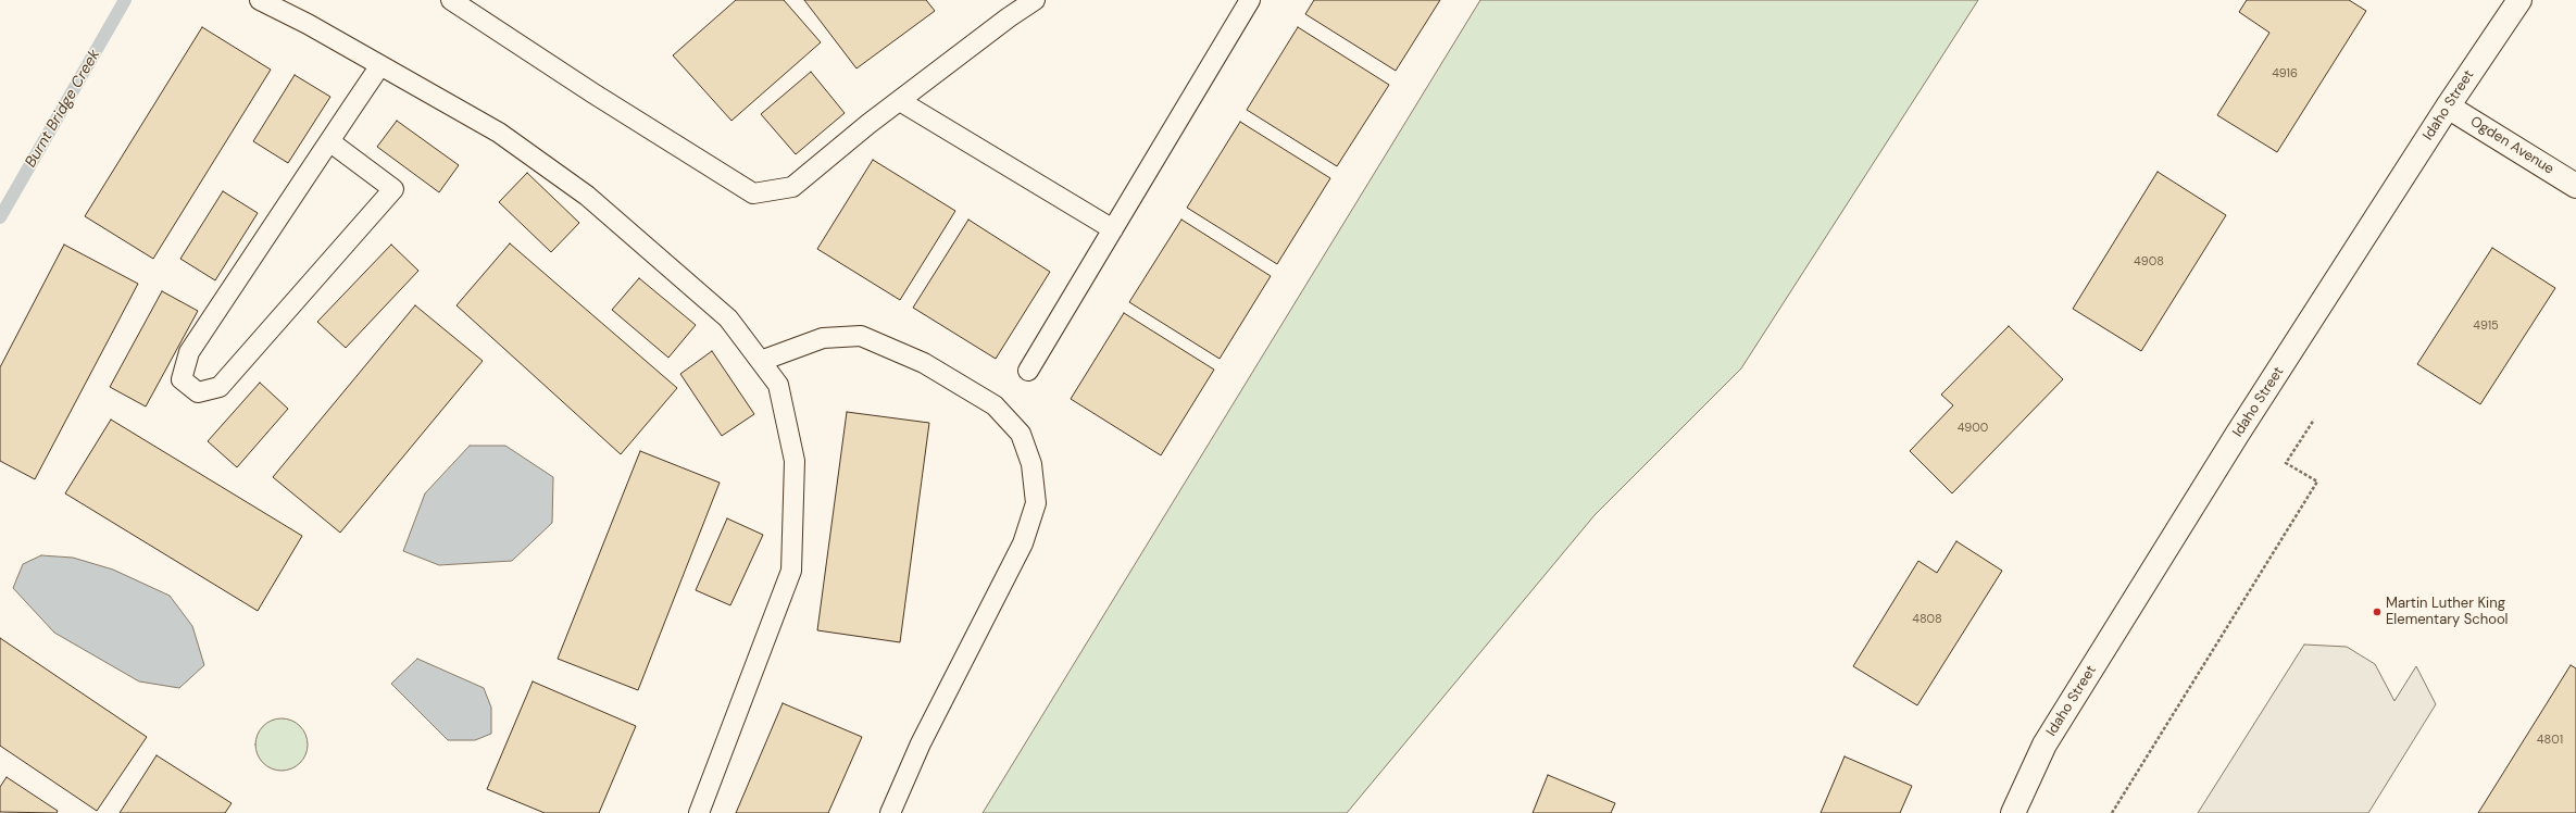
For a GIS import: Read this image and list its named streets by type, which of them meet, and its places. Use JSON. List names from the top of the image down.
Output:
{
  "streets": {
    "street": ["Idaho Street", "Ogden Avenue"]
  },
  "crossings": [
    ["Idaho Street", "Ogden Avenue"]
  ],
  "water": ["Burnt Bridge Creek"],
  "places": ["Martin Luther King Elementary School"],
  "house_numbers": [
    "4916",
    "4908",
    "4915",
    "4900",
    "4808",
    "4801"
  ]
}
